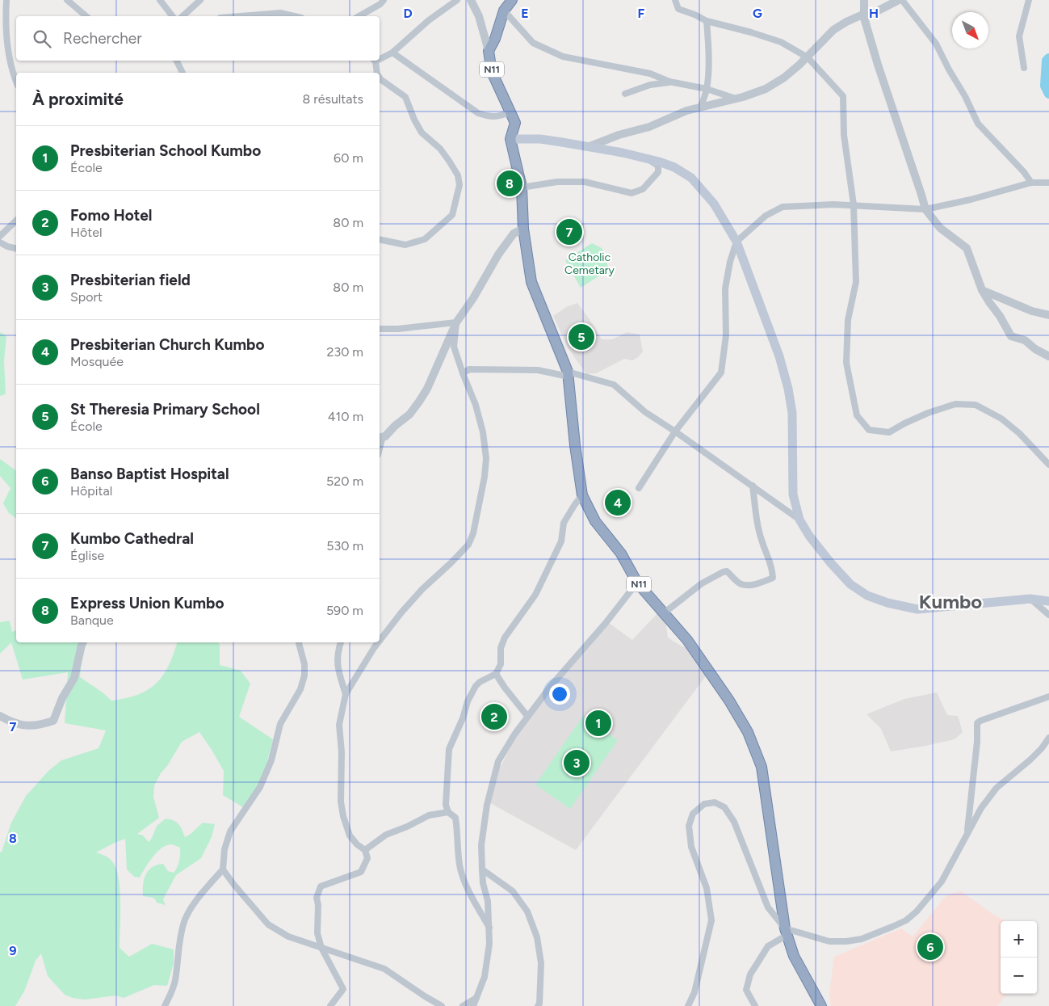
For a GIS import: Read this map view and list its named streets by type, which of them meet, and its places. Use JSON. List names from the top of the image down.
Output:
{
  "streets": {
    "highway": ["N11"]
  },
  "districts": ["Kumbo"],
  "parks": ["Catholic Cemetary"],
  "north": "bottom right",
  "page": {
    "search": "Rechercher",
    "heading": ["À proximité", "8 résultats"],
    "list": [
      {
        "mark": "1",
        "name": "Presbiterian School Kumbo",
        "note": "École",
        "value": "60 m"
      },
      {
        "mark": "2",
        "name": "Fomo Hotel",
        "note": "Hôtel",
        "value": "80 m"
      },
      {
        "mark": "3",
        "name": "Presbiterian field",
        "note": "Sport",
        "value": "80 m"
      },
      {
        "mark": "4",
        "name": "Presbiterian Church Kumbo",
        "note": "Mosquée",
        "value": "230 m"
      },
      {
        "mark": "5",
        "name": "St Theresia Primary School",
        "note": "École",
        "value": "410 m"
      },
      {
        "mark": "6",
        "name": "Banso Baptist Hospital",
        "note": "Hôpital",
        "value": "520 m"
      },
      {
        "mark": "7",
        "name": "Kumbo Cathedral",
        "note": "Église",
        "value": "530 m"
      },
      {
        "mark": "8",
        "name": "Express Union Kumbo",
        "note": "Banque",
        "value": "590 m"
      }
    ],
    "pins": [
      "8",
      "7",
      "5",
      "4",
      "2",
      "1",
      "3",
      "6"
    ],
    "map_buttons": ["+", "−"]
  },
  "grid": {
    "columns": [
      "D",
      "E",
      "F",
      "G",
      "H"
    ],
    "rows": ["7", "8", "9"]
  }
}
